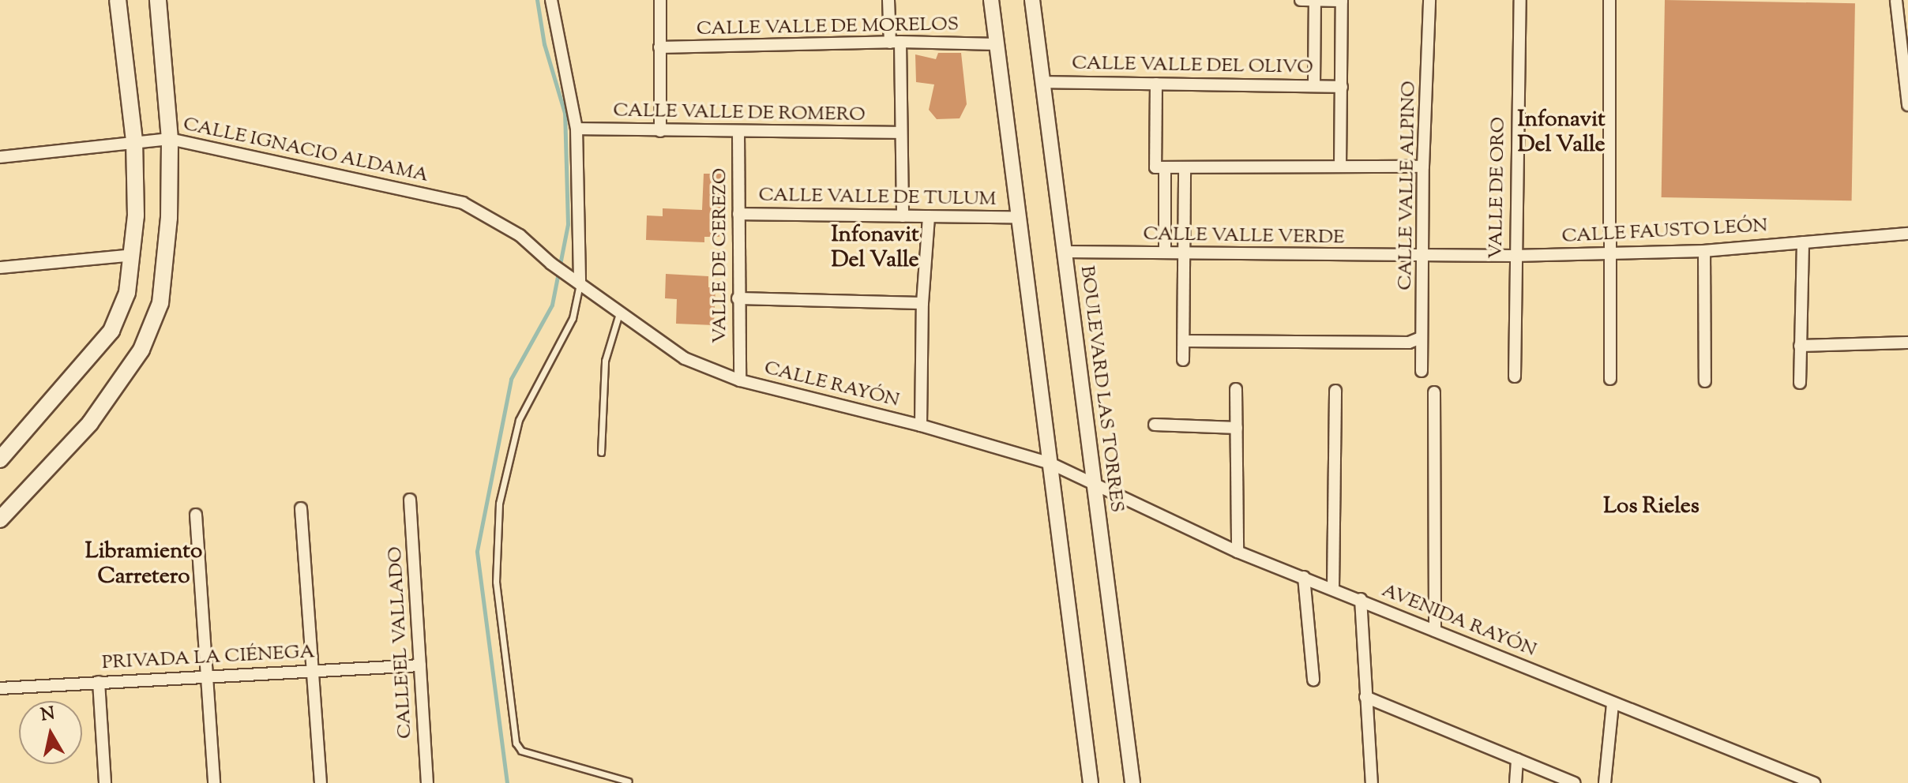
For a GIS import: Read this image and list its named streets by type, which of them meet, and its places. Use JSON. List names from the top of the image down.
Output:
{
  "streets": {
    "street": [
      "CALLE VALLE DE MORELOS",
      "CALLE VALLE DEL OLIVO",
      "CALLE VALLE DE ROMERO",
      "CALLE IGNACIO ALDAMA",
      "CALLE VALLE ALPINO",
      "VALLE DE ORO",
      "CALLE VALLE DE TULUM",
      "CALLE FAUSTO LEÓN",
      "CALLE VALLE VERDE",
      "VALLE DE CEREZO",
      "CALLE RAYÓN",
      "BOULEVARD LAS TORRES",
      "AVENIDA RAYÓN",
      "CALLE EL VALLADO",
      "PRIVADA LA CIÉNEGA"
    ]
  },
  "crossings": [
    ["CALLE VALLE DEL OLIVO", "BOULEVARD LAS TORRES"],
    ["CALLE VALLE DE ROMERO", "VALLE DE CEREZO"],
    ["CALLE IGNACIO ALDAMA", "CALLE RAYÓN"],
    ["CALLE VALLE ALPINO", "CALLE FAUSTO LEÓN"],
    ["CALLE VALLE ALPINO", "CALLE VALLE VERDE"],
    ["VALLE DE ORO", "CALLE FAUSTO LEÓN"],
    ["CALLE VALLE DE TULUM", "VALLE DE CEREZO"],
    ["CALLE FAUSTO LEÓN", "CALLE VALLE VERDE"],
    ["CALLE VALLE VERDE", "BOULEVARD LAS TORRES"],
    ["VALLE DE CEREZO", "CALLE RAYÓN"],
    ["CALLE RAYÓN", "BOULEVARD LAS TORRES"],
    ["CALLE RAYÓN", "AVENIDA RAYÓN"],
    ["BOULEVARD LAS TORRES", "AVENIDA RAYÓN"],
    ["CALLE EL VALLADO", "PRIVADA LA CIÉNEGA"]
  ],
  "districts": [
    "Infonavit Del Valle",
    "Infonavit Del Valle",
    "Los Rieles",
    "Libramiento Carretero"
  ],
  "north": "top"
}
